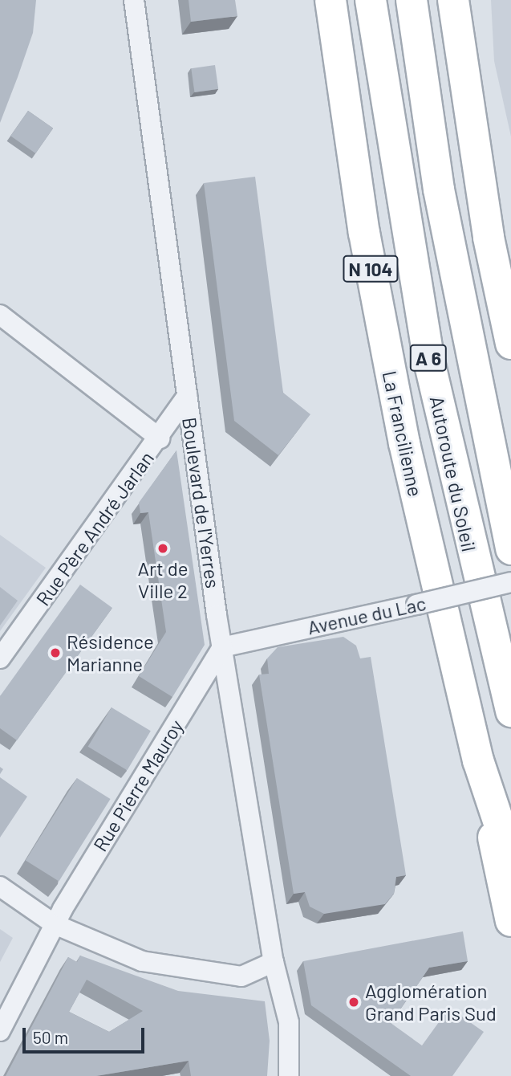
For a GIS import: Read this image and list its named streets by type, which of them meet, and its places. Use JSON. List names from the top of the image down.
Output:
{
  "streets": {
    "highway": [
      "N 104",
      "A 6",
      "La Francilienne",
      "Autoroute du Soleil"
    ],
    "street": [
      "Boulevard de l'Yerres",
      "Rue Père André Jarlan",
      "Avenue du Lac",
      "Rue Pierre Mauroy"
    ]
  },
  "crossings": [
    ["Boulevard de l'Yerres", "Rue Père André Jarlan"],
    ["Boulevard de l'Yerres", "Avenue du Lac"],
    ["Boulevard de l'Yerres", "Rue Pierre Mauroy"],
    ["Avenue du Lac", "Rue Pierre Mauroy"]
  ],
  "places": ["Art de Ville 2", "Résidence Marianne", "Agglomération Grand Paris Sud"],
  "scale_bar": "50 m"
}
